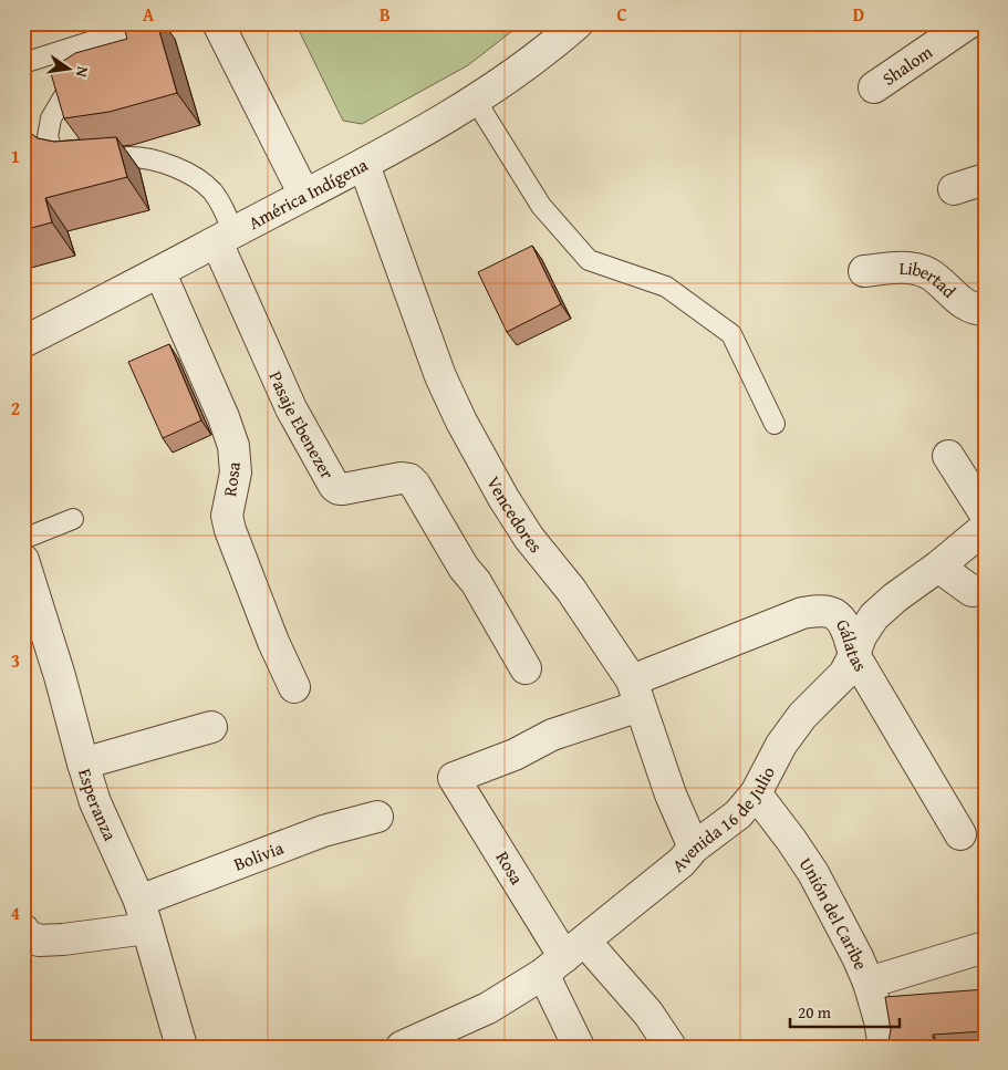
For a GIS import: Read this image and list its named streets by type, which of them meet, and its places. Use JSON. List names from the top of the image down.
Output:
{
  "streets": {
    "street": [
      "Shalom",
      "América Indígena",
      "Libertad",
      "Pasaje Ebenezer",
      "Rosa",
      "Vencedores",
      "Gálatas",
      "Esperanza",
      "Avenida 16 de Julio",
      "Bolivia",
      "Unión del Caribe"
    ]
  },
  "crossings": [
    ["América Indígena", "Pasaje Ebenezer"],
    ["América Indígena", "Rosa"],
    ["América Indígena", "Vencedores"],
    ["Rosa", "Vencedores"],
    ["Rosa", "Gálatas"],
    ["Rosa", "Avenida 16 de Julio"],
    ["Vencedores", "Gálatas"],
    ["Vencedores", "Avenida 16 de Julio"],
    ["Gálatas", "Avenida 16 de Julio"],
    ["Esperanza", "Bolivia"],
    ["Avenida 16 de Julio", "Unión del Caribe"]
  ],
  "scale_bar": "20 m",
  "north": "right",
  "grid": {
    "columns": [
      "A",
      "B",
      "C",
      "D"
    ],
    "rows": [
      "1",
      "2",
      "3",
      "4"
    ]
  }
}
